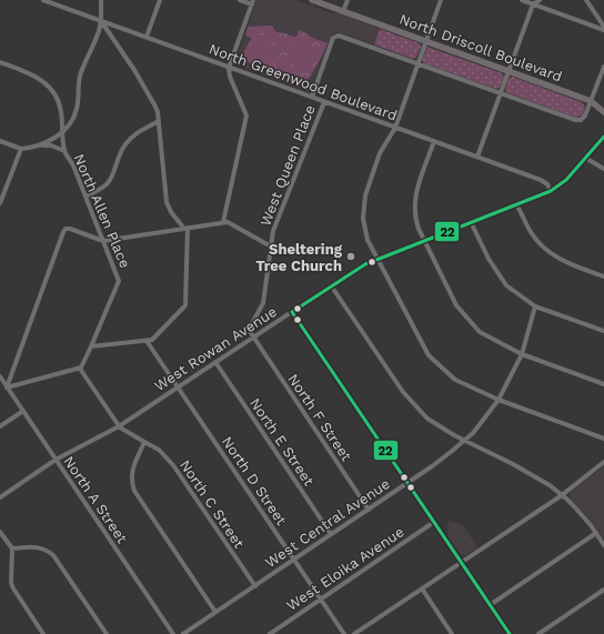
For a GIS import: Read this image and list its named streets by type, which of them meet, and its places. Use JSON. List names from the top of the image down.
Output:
{
  "streets": {
    "main road": ["North Driscoll Boulevard"],
    "street": [
      "North Greenwood Boulevard",
      "West Queen Place",
      "North Allen Place",
      "West Rowan Avenue",
      "North F Street",
      "North E Street",
      "North D Street",
      "North A Street",
      "North C Street",
      "West Central Avenue",
      "West Eloika Avenue"
    ]
  },
  "crossings": [
    ["North Greenwood Boulevard", "West Queen Place"],
    ["North Greenwood Boulevard", "West Rowan Avenue"],
    ["West Queen Place", "West Rowan Avenue"],
    ["West Queen Place", "North F Street"],
    ["West Rowan Avenue", "North F Street"],
    ["West Rowan Avenue", "North E Street"],
    ["West Rowan Avenue", "North D Street"],
    ["West Rowan Avenue", "North A Street"],
    ["West Rowan Avenue", "North C Street"],
    ["North F Street", "West Central Avenue"],
    ["North E Street", "West Central Avenue"],
    ["North D Street", "West Central Avenue"],
    ["North D Street", "West Eloika Avenue"],
    ["North C Street", "West Central Avenue"]
  ],
  "places": ["Sheltering Tree Church"],
  "lines": ["transit line 22"]
}
